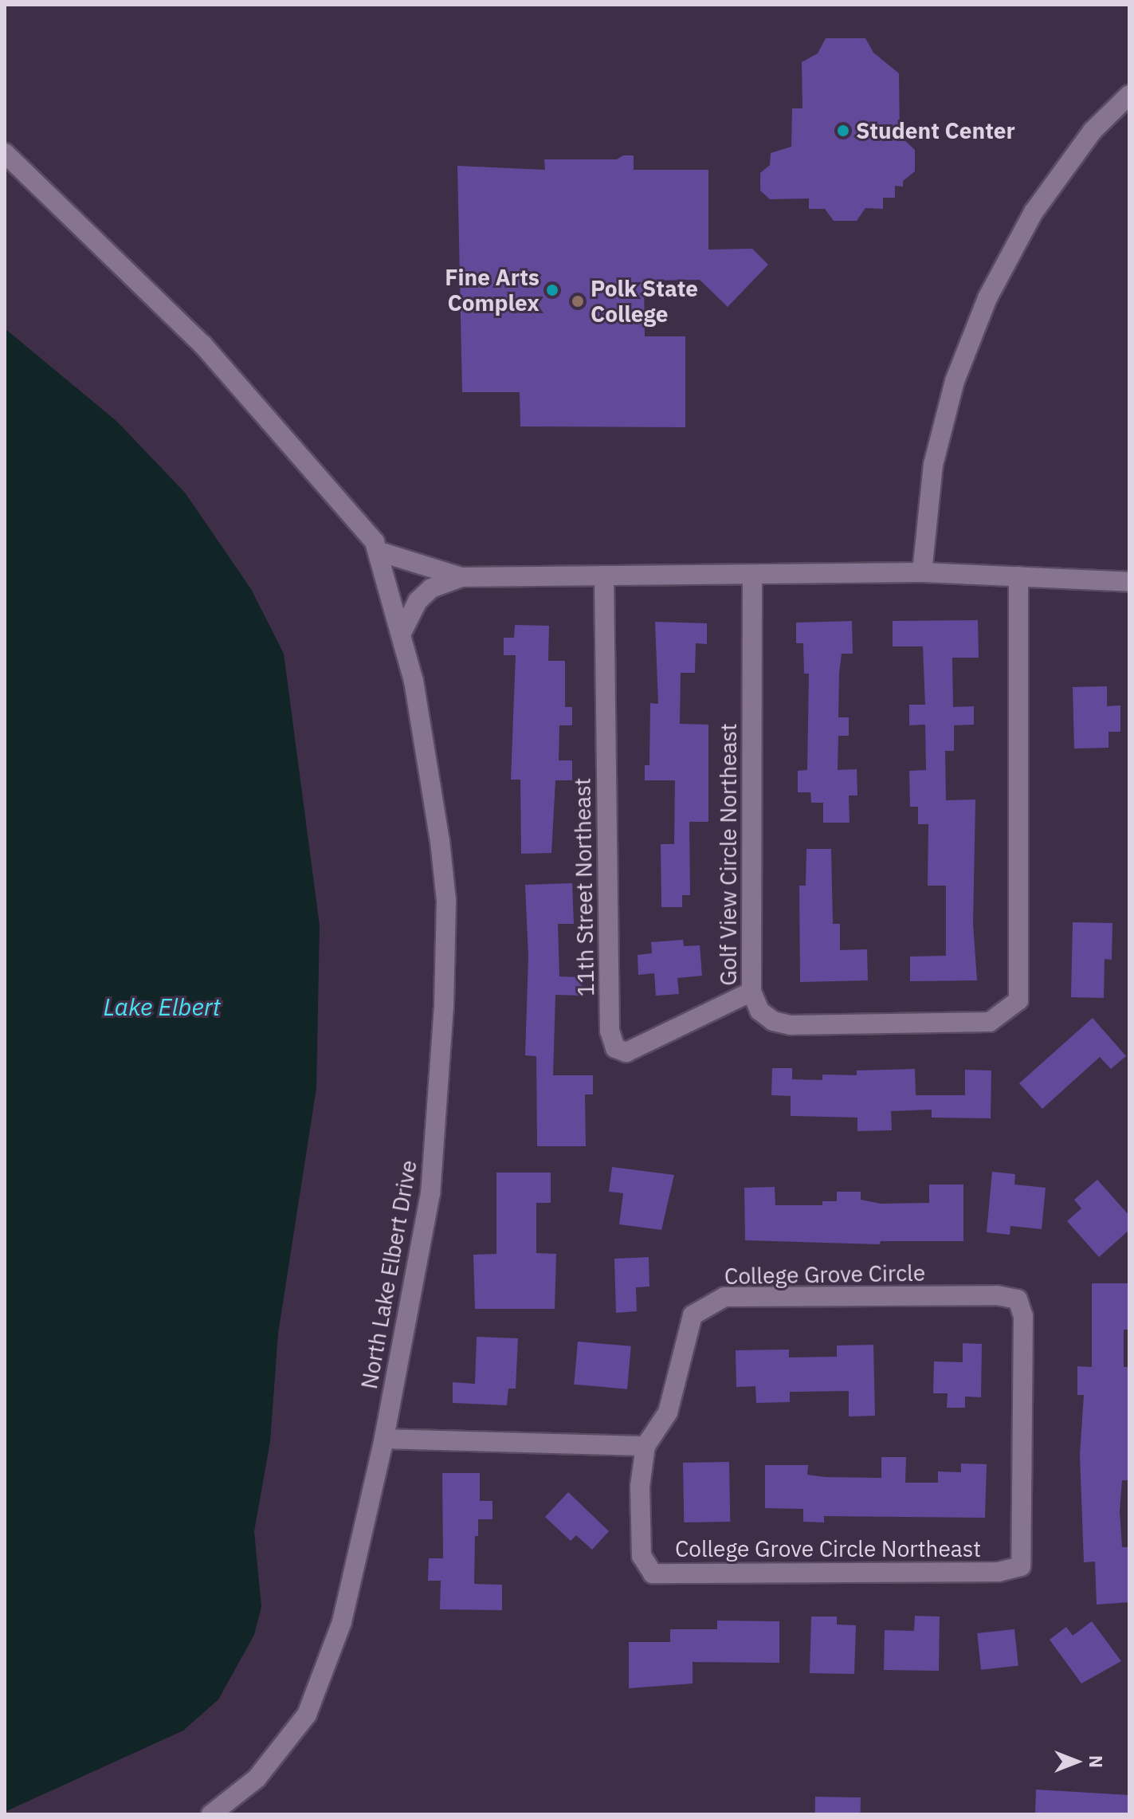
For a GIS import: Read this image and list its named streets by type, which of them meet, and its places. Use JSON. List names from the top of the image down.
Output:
{
  "streets": {
    "street": [
      "Golf View Circle Northeast",
      "11th Street Northeast",
      "North Lake Elbert Drive",
      "College Grove Circle",
      "College Grove Circle Northeast"
    ]
  },
  "crossings": [
    ["Golf View Circle Northeast", "11th Street Northeast"],
    ["College Grove Circle", "College Grove Circle Northeast"]
  ],
  "water": ["Lake Elbert"],
  "places": ["Student Center", "Fine Arts Complex", "Polk State College"],
  "north": "right"
}
